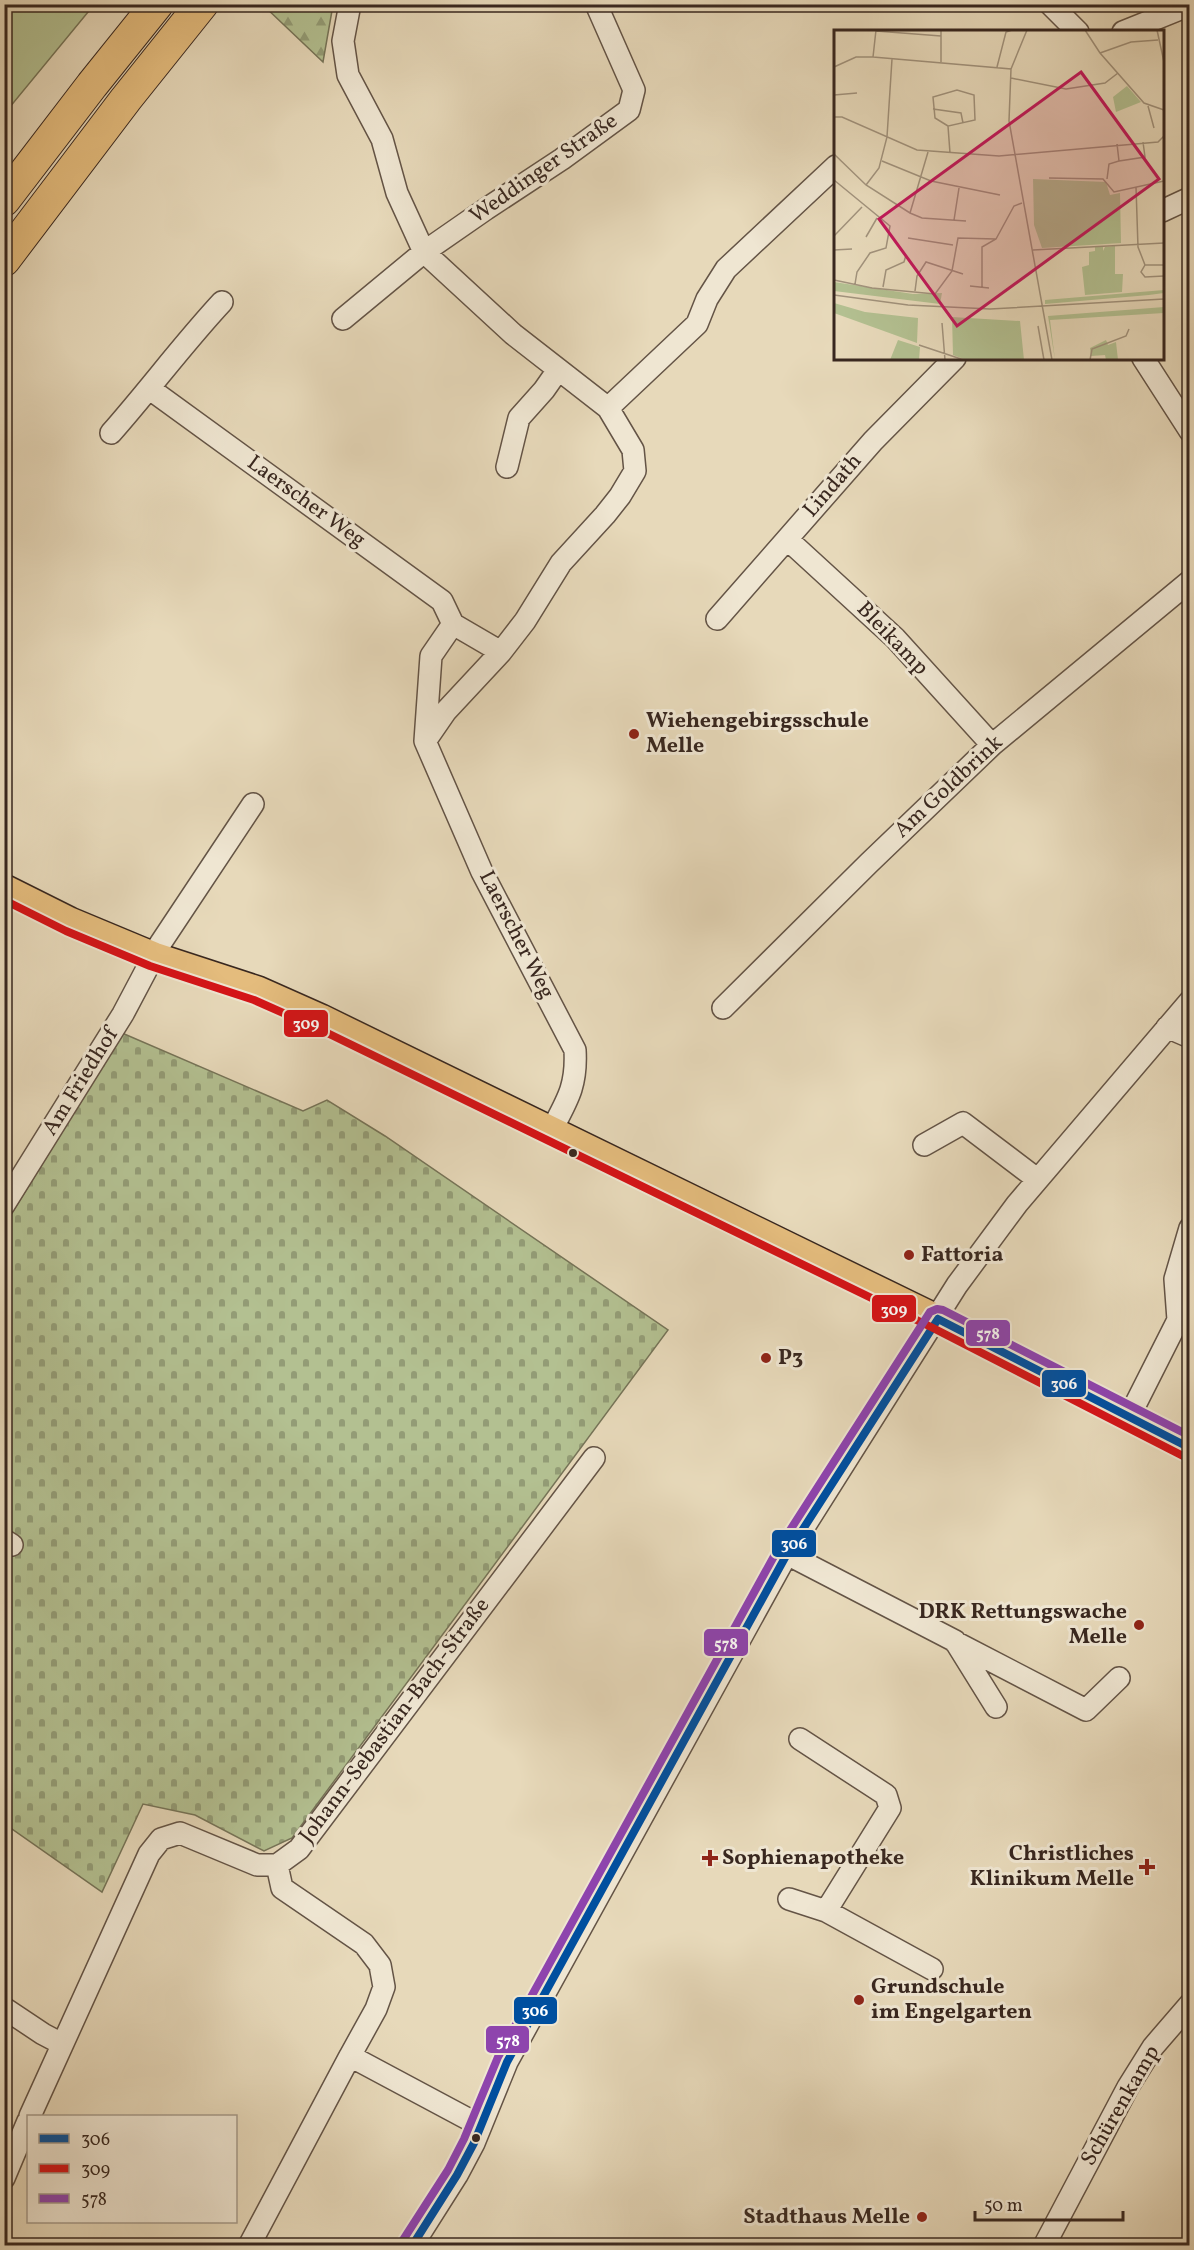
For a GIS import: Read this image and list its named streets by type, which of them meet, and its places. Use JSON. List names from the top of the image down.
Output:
{
  "streets": {
    "street": [
      "Weddinger Straße",
      "Lindath",
      "Laerscher Weg",
      "Bleikamp",
      "Am Goldbrink",
      "Am Friedhof",
      "Johann-Sebastian-Bach-Straße",
      "Schürenkamp"
    ]
  },
  "crossings": [
    ["Lindath", "Bleikamp"],
    ["Bleikamp", "Am Goldbrink"]
  ],
  "places": {
    "other": [
      "Wiehengebirgsschule Melle",
      "Fattoria",
      "P3",
      "DRK Rettungswache Melle",
      "Grundschule im Engelgarten",
      "Stadthaus Melle"
    ],
    "health": ["Sophienapotheke", "Christliches Klinikum Melle"]
  },
  "lines": ["transit line 309", "transit line 578", "transit line 306"],
  "legend": ["306", "309", "578"],
  "scale_bar": "50 m"
}
